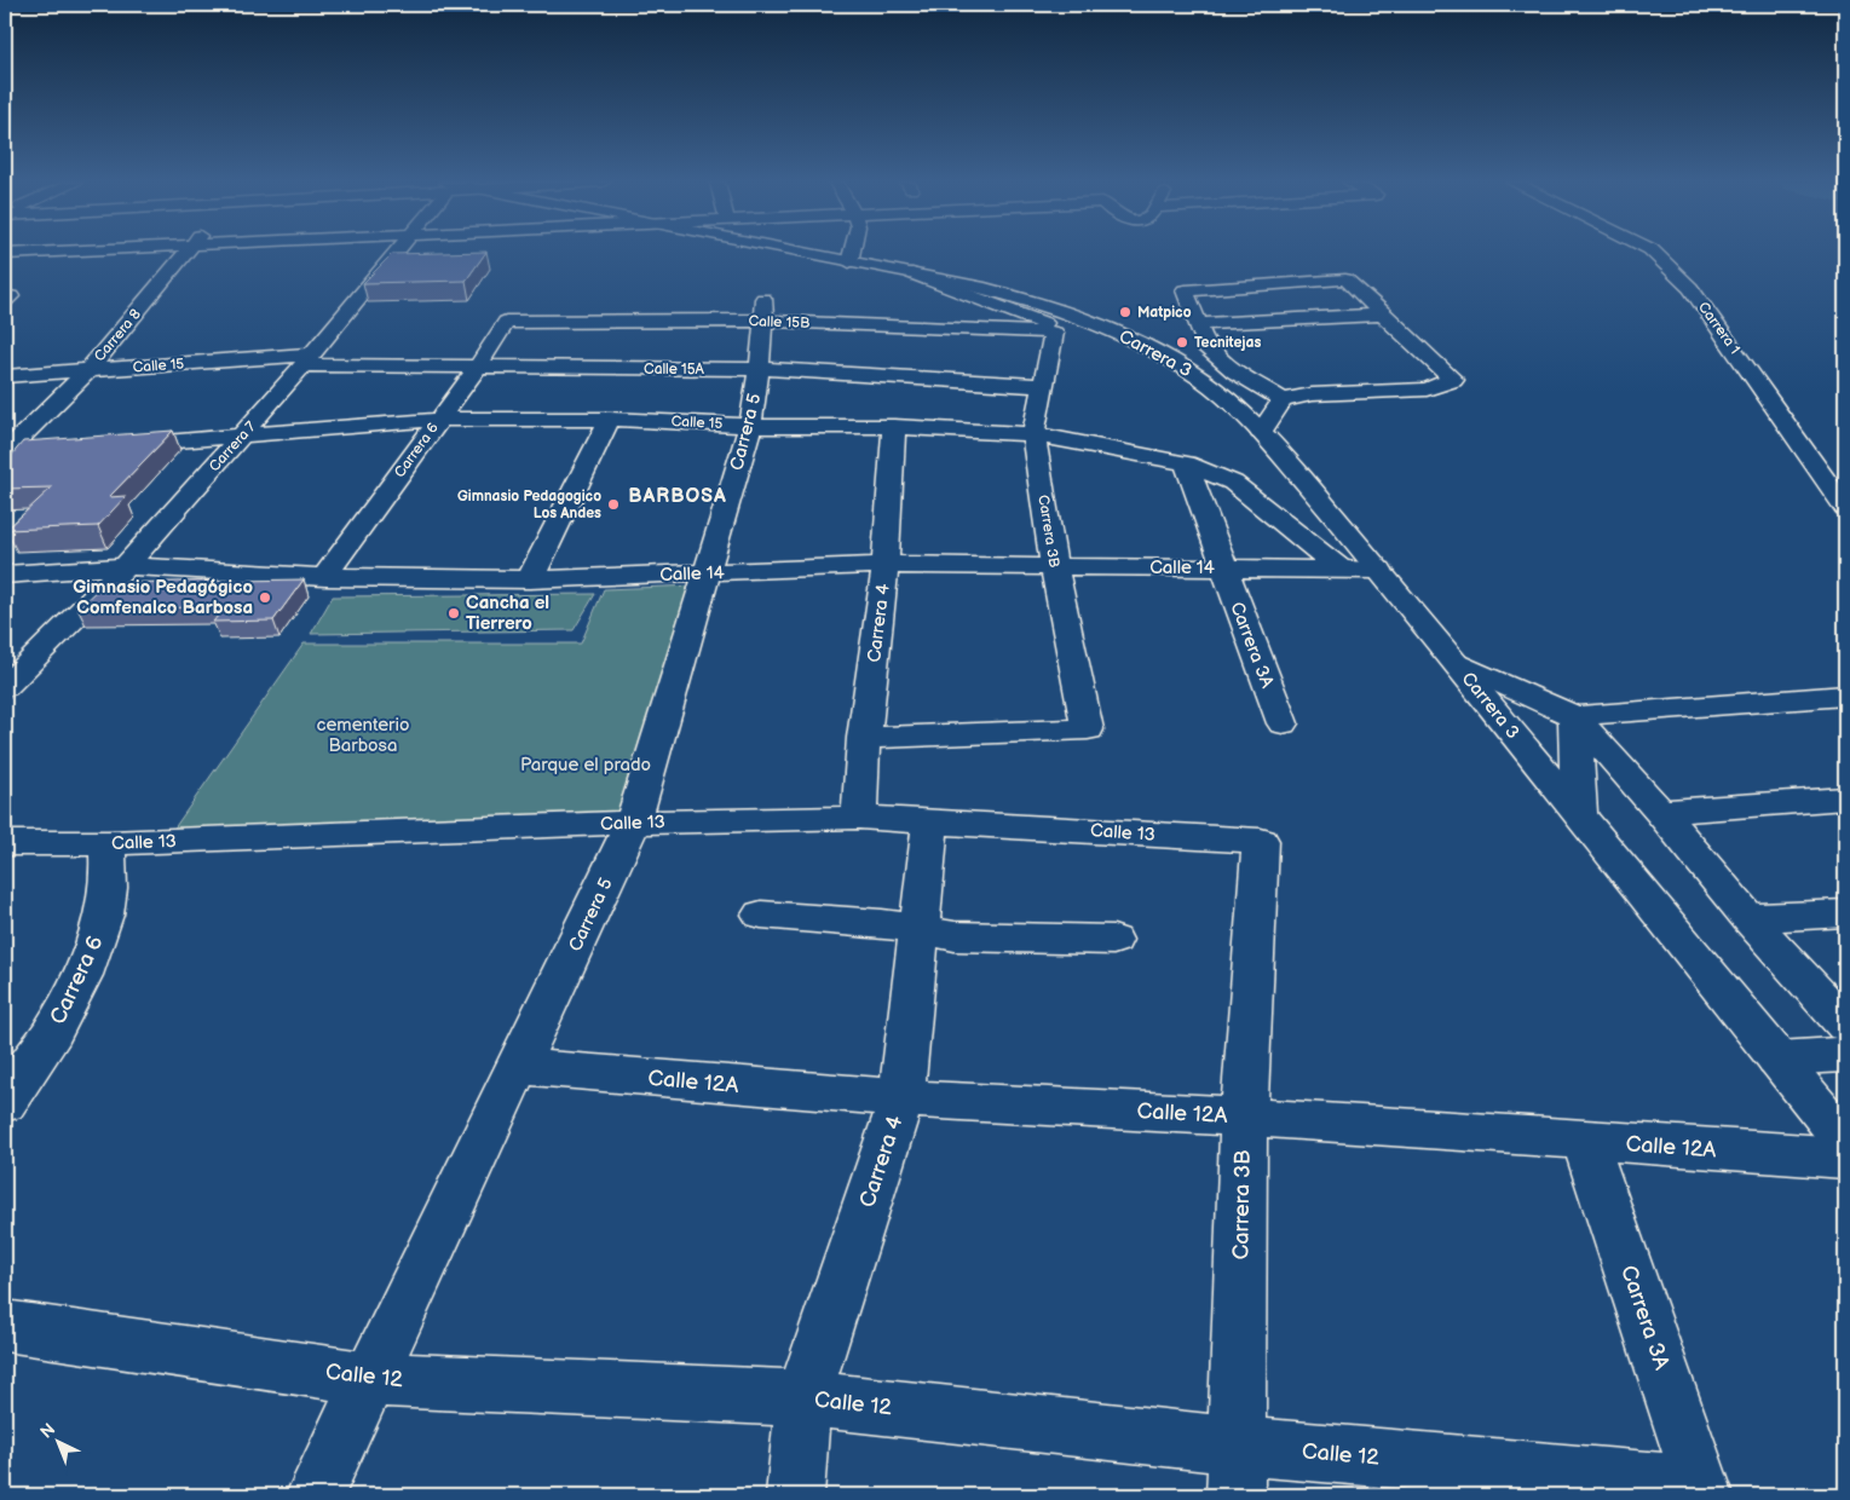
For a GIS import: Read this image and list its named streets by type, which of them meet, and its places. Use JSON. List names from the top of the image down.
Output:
{
  "streets": {
    "street": [
      "Calle 15B",
      "Carrera 1",
      "Carrera 8",
      "Carrera 3",
      "Calle 15",
      "Calle 15A",
      "Carrera 5",
      "Carrera 7",
      "Carrera 6",
      "Carrera 3B",
      "Calle 14",
      "Carrera 4",
      "Carrera 3A",
      "Calle 13",
      "Calle 12A",
      "Calle 12"
    ]
  },
  "crossings": [
    ["Calle 15B", "Carrera 5"],
    ["Calle 15B", "Carrera 6"],
    ["Calle 15B", "Carrera 3B"],
    ["Carrera 8", "Calle 15"],
    ["Carrera 3", "Calle 14"],
    ["Calle 15", "Calle 15A"],
    ["Calle 15", "Carrera 5"],
    ["Calle 15", "Carrera 7"],
    ["Calle 15", "Carrera 6"],
    ["Calle 15", "Carrera 3B"],
    ["Calle 15", "Calle 14"],
    ["Calle 15", "Carrera 4"],
    ["Calle 15", "Carrera 3A"],
    ["Calle 15A", "Carrera 5"],
    ["Calle 15A", "Carrera 7"],
    ["Calle 15A", "Carrera 6"],
    ["Calle 15A", "Carrera 3B"],
    ["Carrera 5", "Calle 14"],
    ["Carrera 5", "Calle 13"],
    ["Carrera 5", "Calle 12A"],
    ["Carrera 5", "Calle 12"],
    ["Carrera 7", "Calle 14"],
    ["Carrera 6", "Calle 14"],
    ["Carrera 6", "Calle 13"],
    ["Carrera 3B", "Calle 14"],
    ["Carrera 3B", "Carrera 4"],
    ["Carrera 3B", "Calle 13"],
    ["Carrera 3B", "Calle 12A"],
    ["Carrera 3B", "Calle 12"],
    ["Calle 14", "Carrera 4"],
    ["Calle 14", "Carrera 3A"],
    ["Carrera 4", "Calle 13"],
    ["Carrera 4", "Calle 12A"],
    ["Carrera 4", "Calle 12"],
    ["Carrera 3A", "Calle 12A"],
    ["Carrera 3A", "Calle 12"]
  ],
  "districts": ["BARBOSA"],
  "parks": ["cementerio Barbosa", "Parque el prado"],
  "places": [
    "Matpico",
    "Tecnitejas",
    "Gimnasio Pedagogico Los Andes",
    "Gimnasio Pedagógico Comfenalco Barbosa",
    "Cancha el Tierrero"
  ],
  "north": "top left"
}
